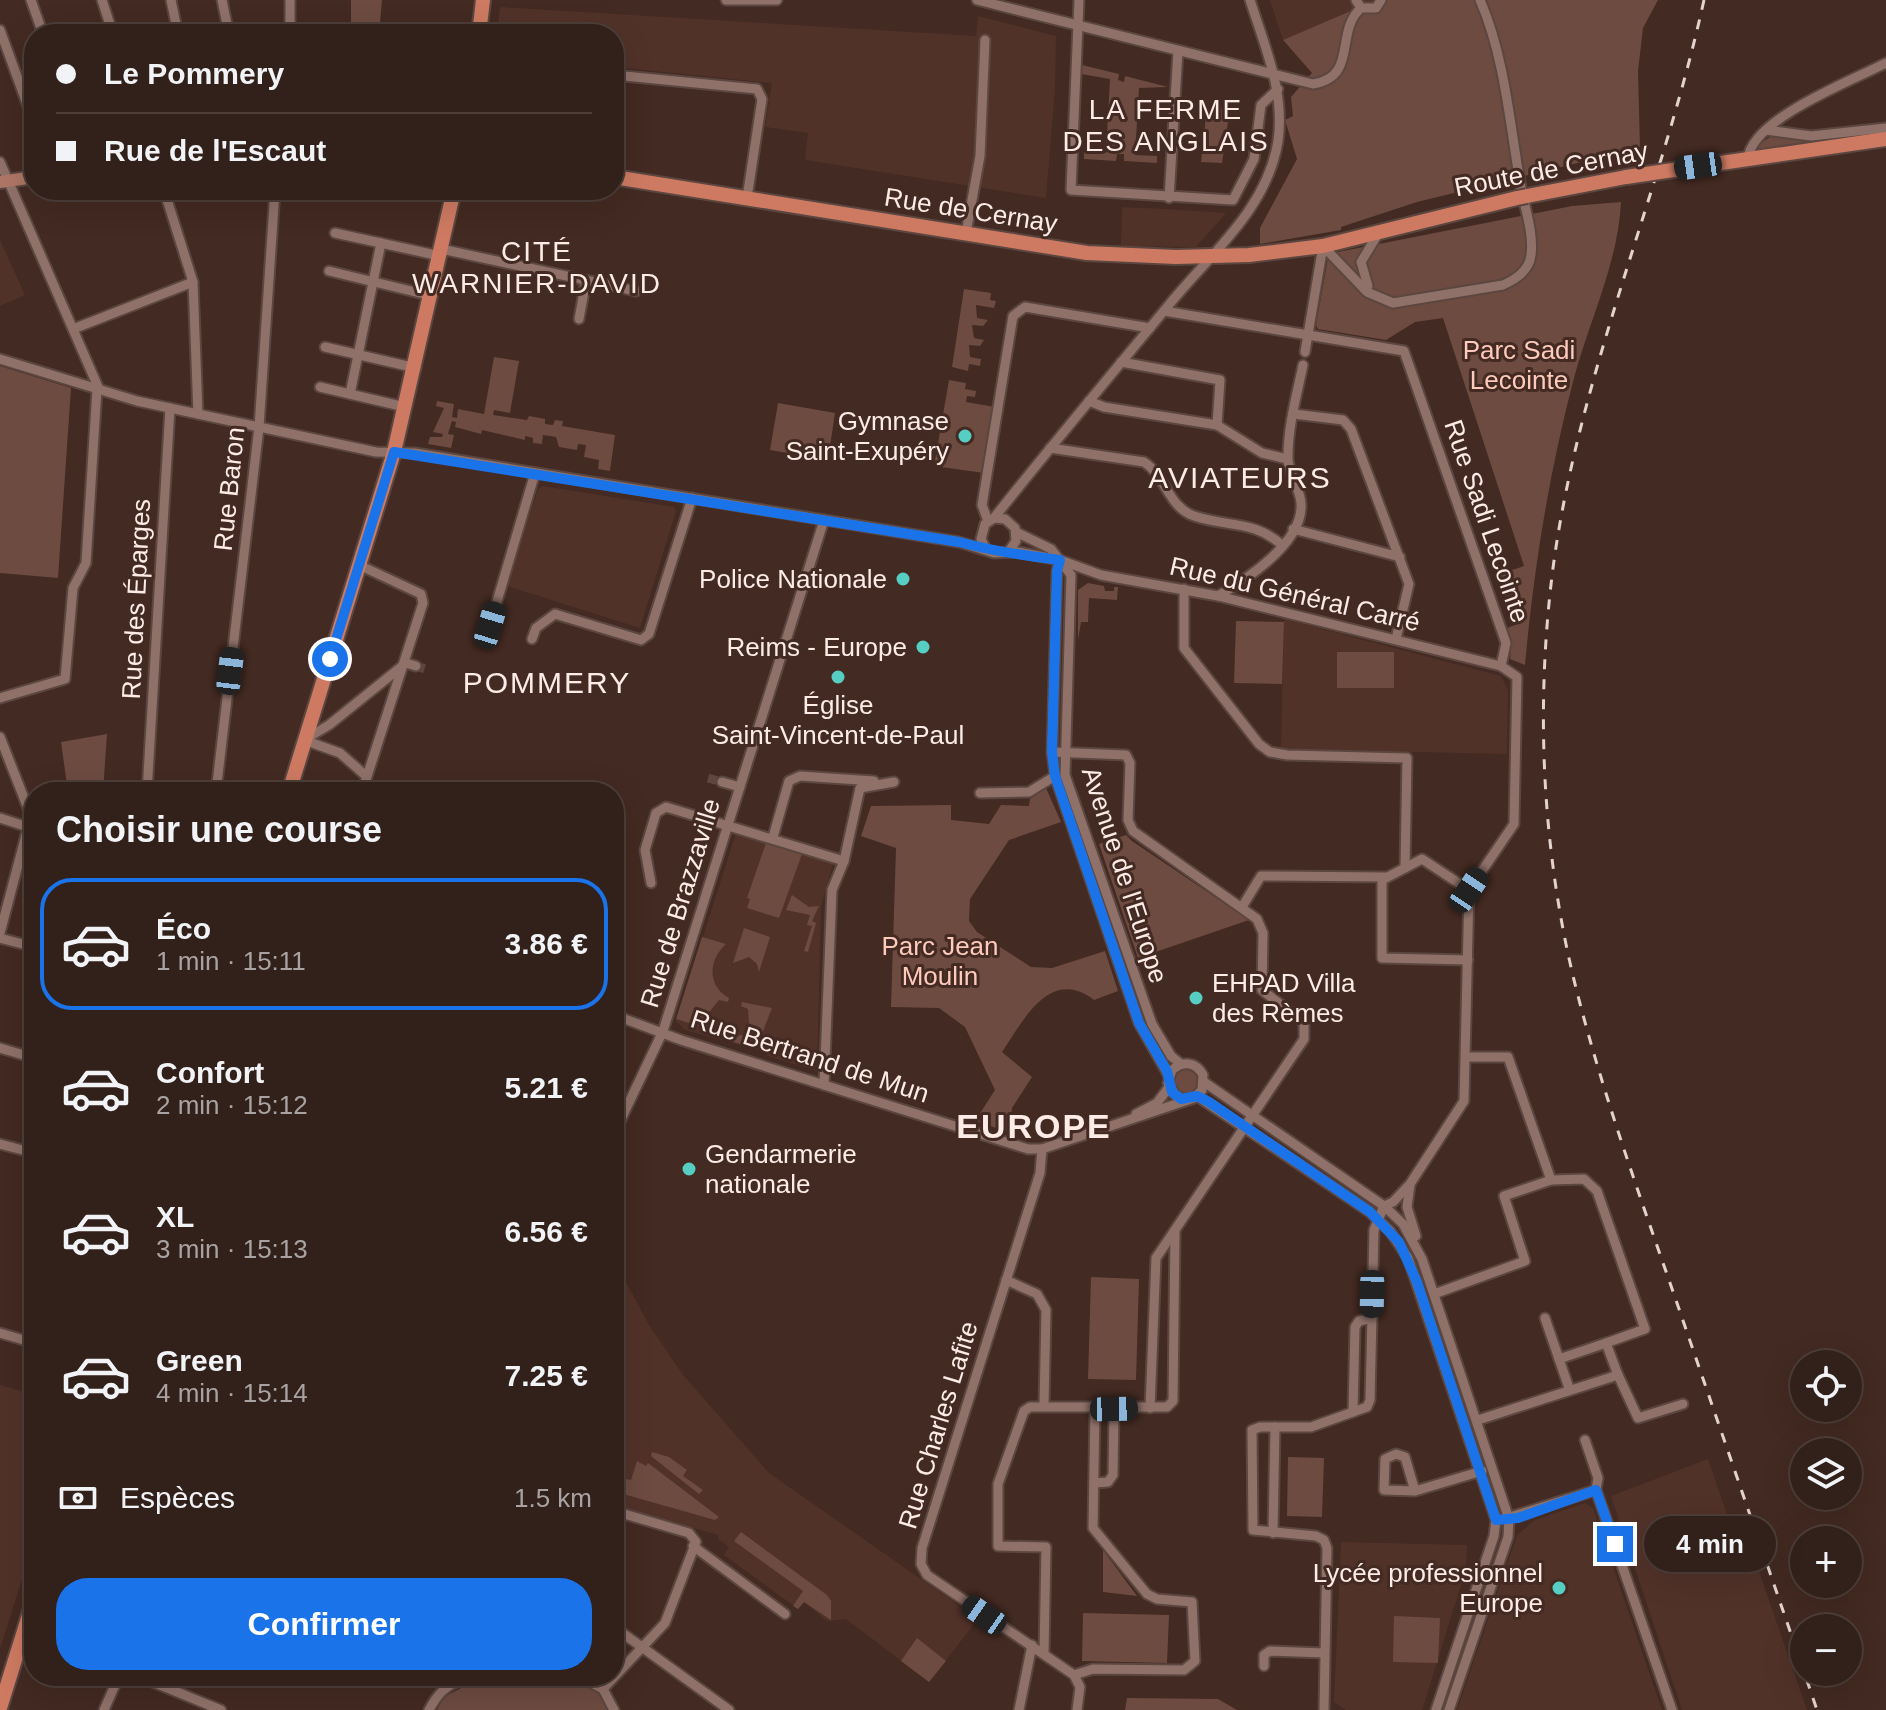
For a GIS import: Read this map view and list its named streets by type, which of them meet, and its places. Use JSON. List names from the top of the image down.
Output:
{
  "streets": {
    "main road": ["Route de Cernay", "Rue de Cernay"],
    "street": [
      "Rue Baron",
      "Rue Sadi Lecointe",
      "Rue du Général Carré",
      "Rue des Éparges",
      "Avenue de l'Europe",
      "Rue de Brazzaville",
      "Rue Bertrand de Mun",
      "Rue Charles Lafite"
    ]
  },
  "crossings": [
    ["Route de Cernay", "Rue de Cernay"],
    ["Rue Sadi Lecointe", "Rue du Général Carré"],
    ["Rue du Général Carré", "Avenue de l'Europe"],
    ["Rue de Brazzaville", "Rue Bertrand de Mun"],
    ["Rue Bertrand de Mun", "Rue Charles Lafite"]
  ],
  "districts": [
    "LA FERME DES ANGLAIS",
    "CITÉ WARNIER-DAVID",
    "AVIATEURS",
    "POMMERY",
    "EUROPE"
  ],
  "parks": ["Parc Sadi Lecointe", "Parc Jean Moulin"],
  "places": [
    "Gymnase Saint-Exupéry",
    "Police Nationale",
    "Reims - Europe",
    "Église Saint-Vincent-de-Paul",
    "EHPAD Villa des Rèmes",
    "Gendarmerie nationale",
    "Lycée professionnel Europe"
  ],
  "page": {
    "banner": ["Le Pommery", "Rue de l'Escaut"],
    "heading": "Choisir une course",
    "list": [
      {
        "name": "Éco",
        "note": "1 min · 15:11",
        "value": "3.86 €"
      },
      {
        "name": "Confort",
        "note": "2 min · 15:12",
        "value": "5.21 €"
      },
      {
        "name": "XL",
        "note": "3 min · 15:13",
        "value": "6.56 €"
      },
      {
        "name": "Green",
        "note": "4 min · 15:14",
        "value": "7.25 €"
      }
    ],
    "map_buttons": ["+", "−"],
    "pay": ["Espèces", "1.5 km"],
    "bubble": "4 min",
    "buttons": "Confirmer"
  }
}
